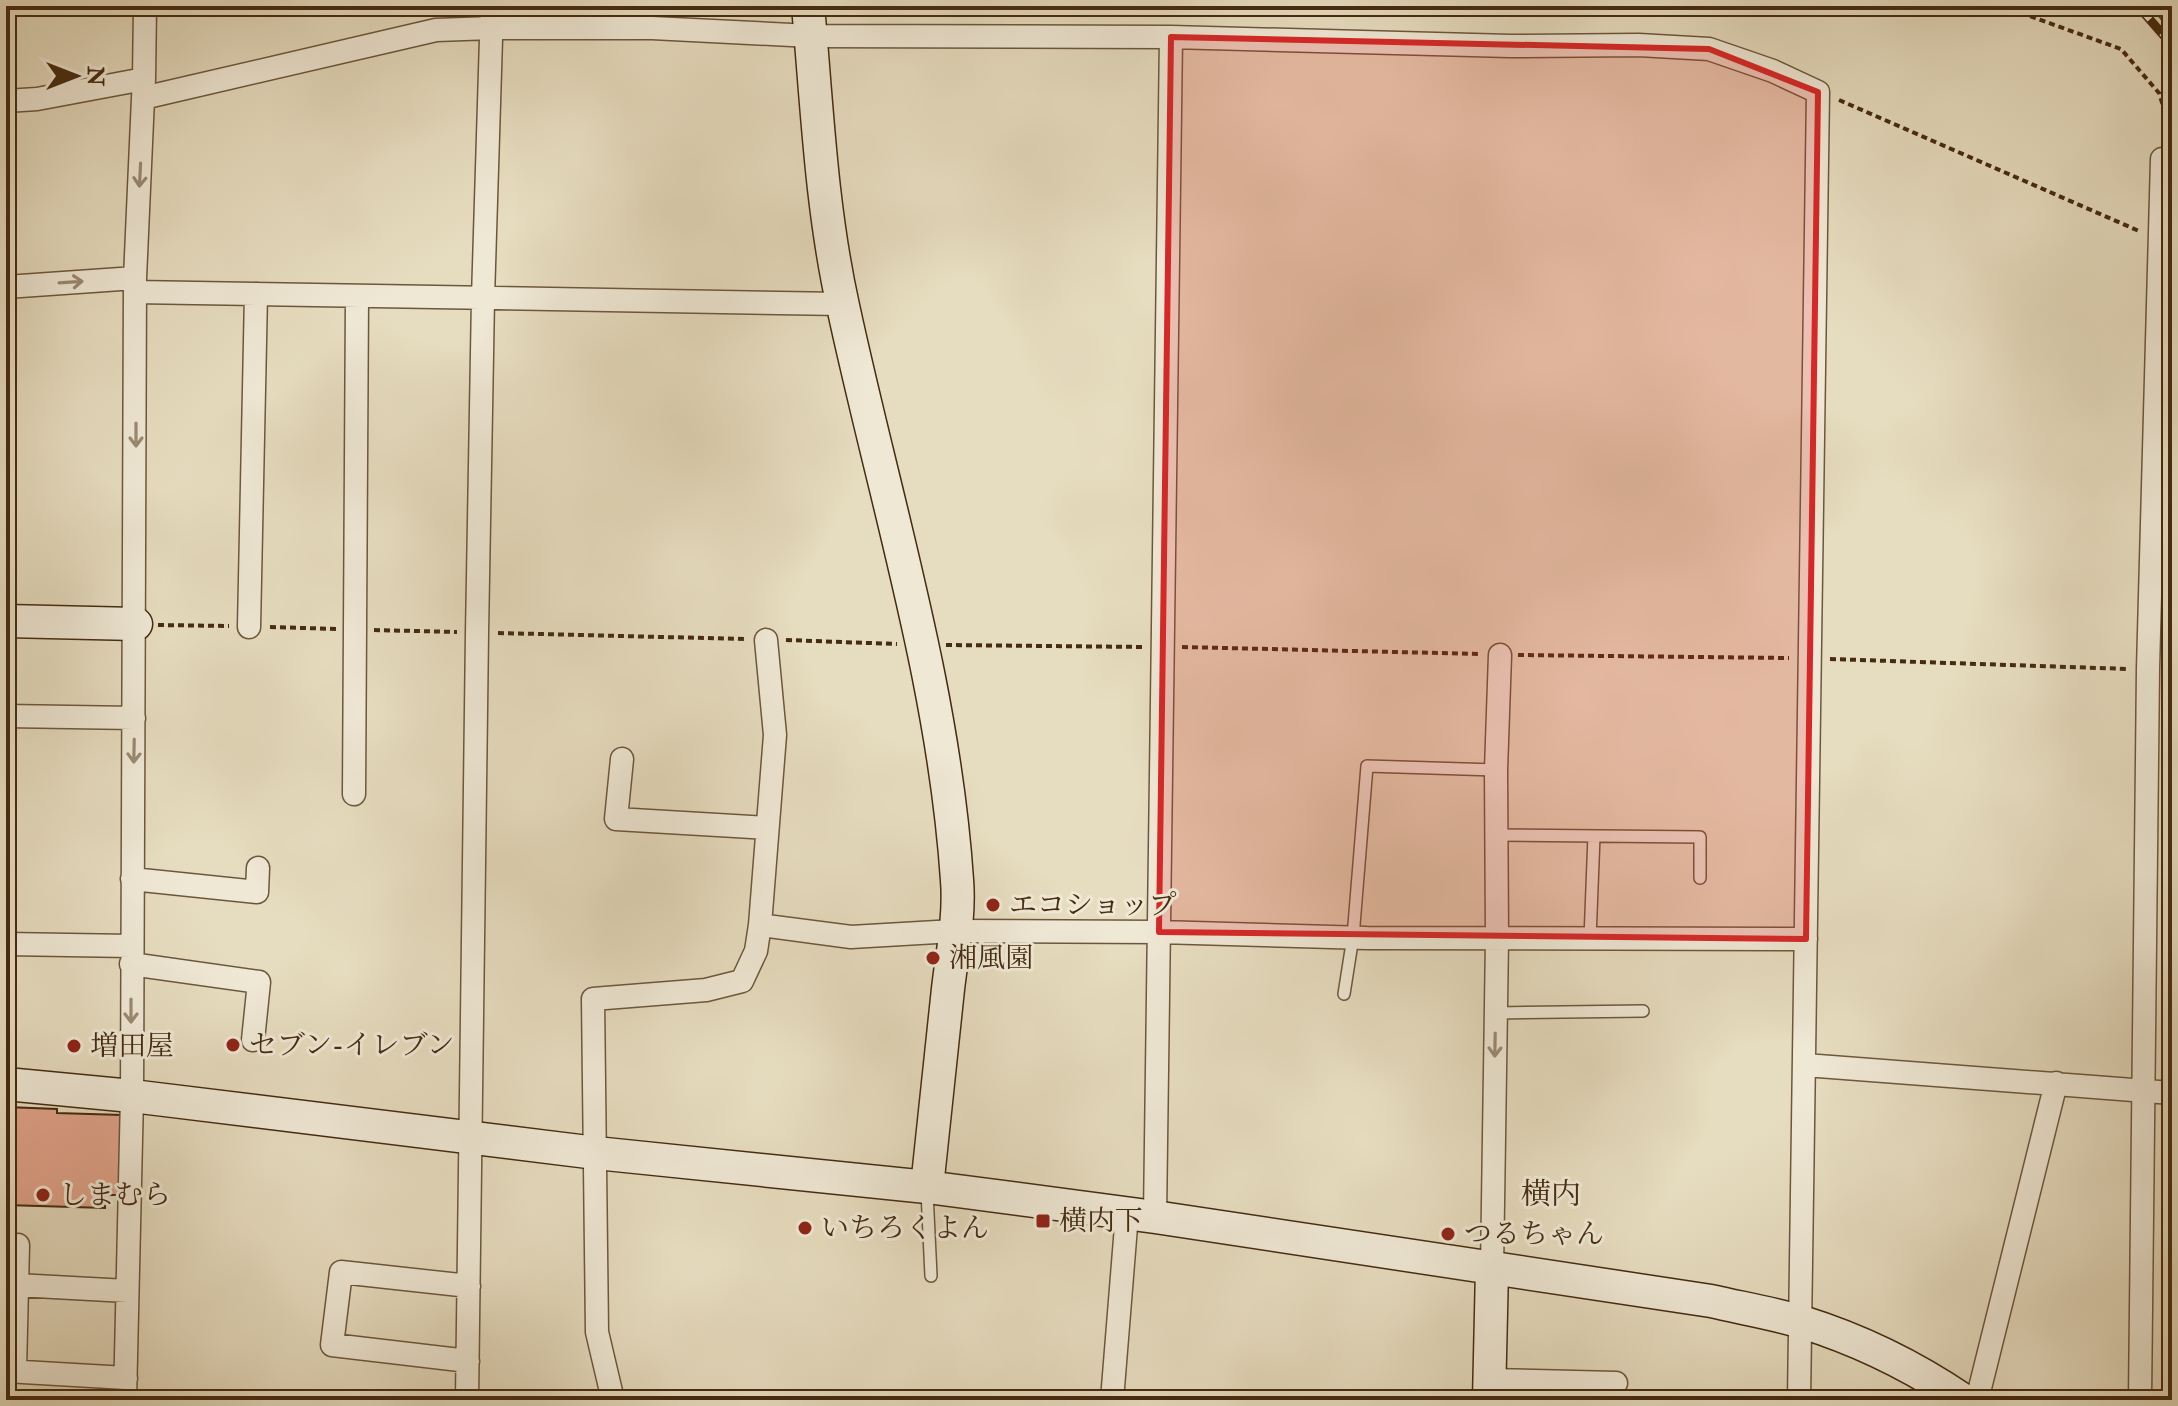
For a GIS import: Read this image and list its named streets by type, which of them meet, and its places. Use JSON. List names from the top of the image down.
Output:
{
  "districts": ["横内"],
  "places": {
    "other": [
      "エコショップ",
      "湘風園",
      "セブン-イレブン",
      "増田屋",
      "しまむら",
      "いちろくよん",
      "つるちゃん"
    ],
    "transit": ["横内下"]
  },
  "north": "right"
}
